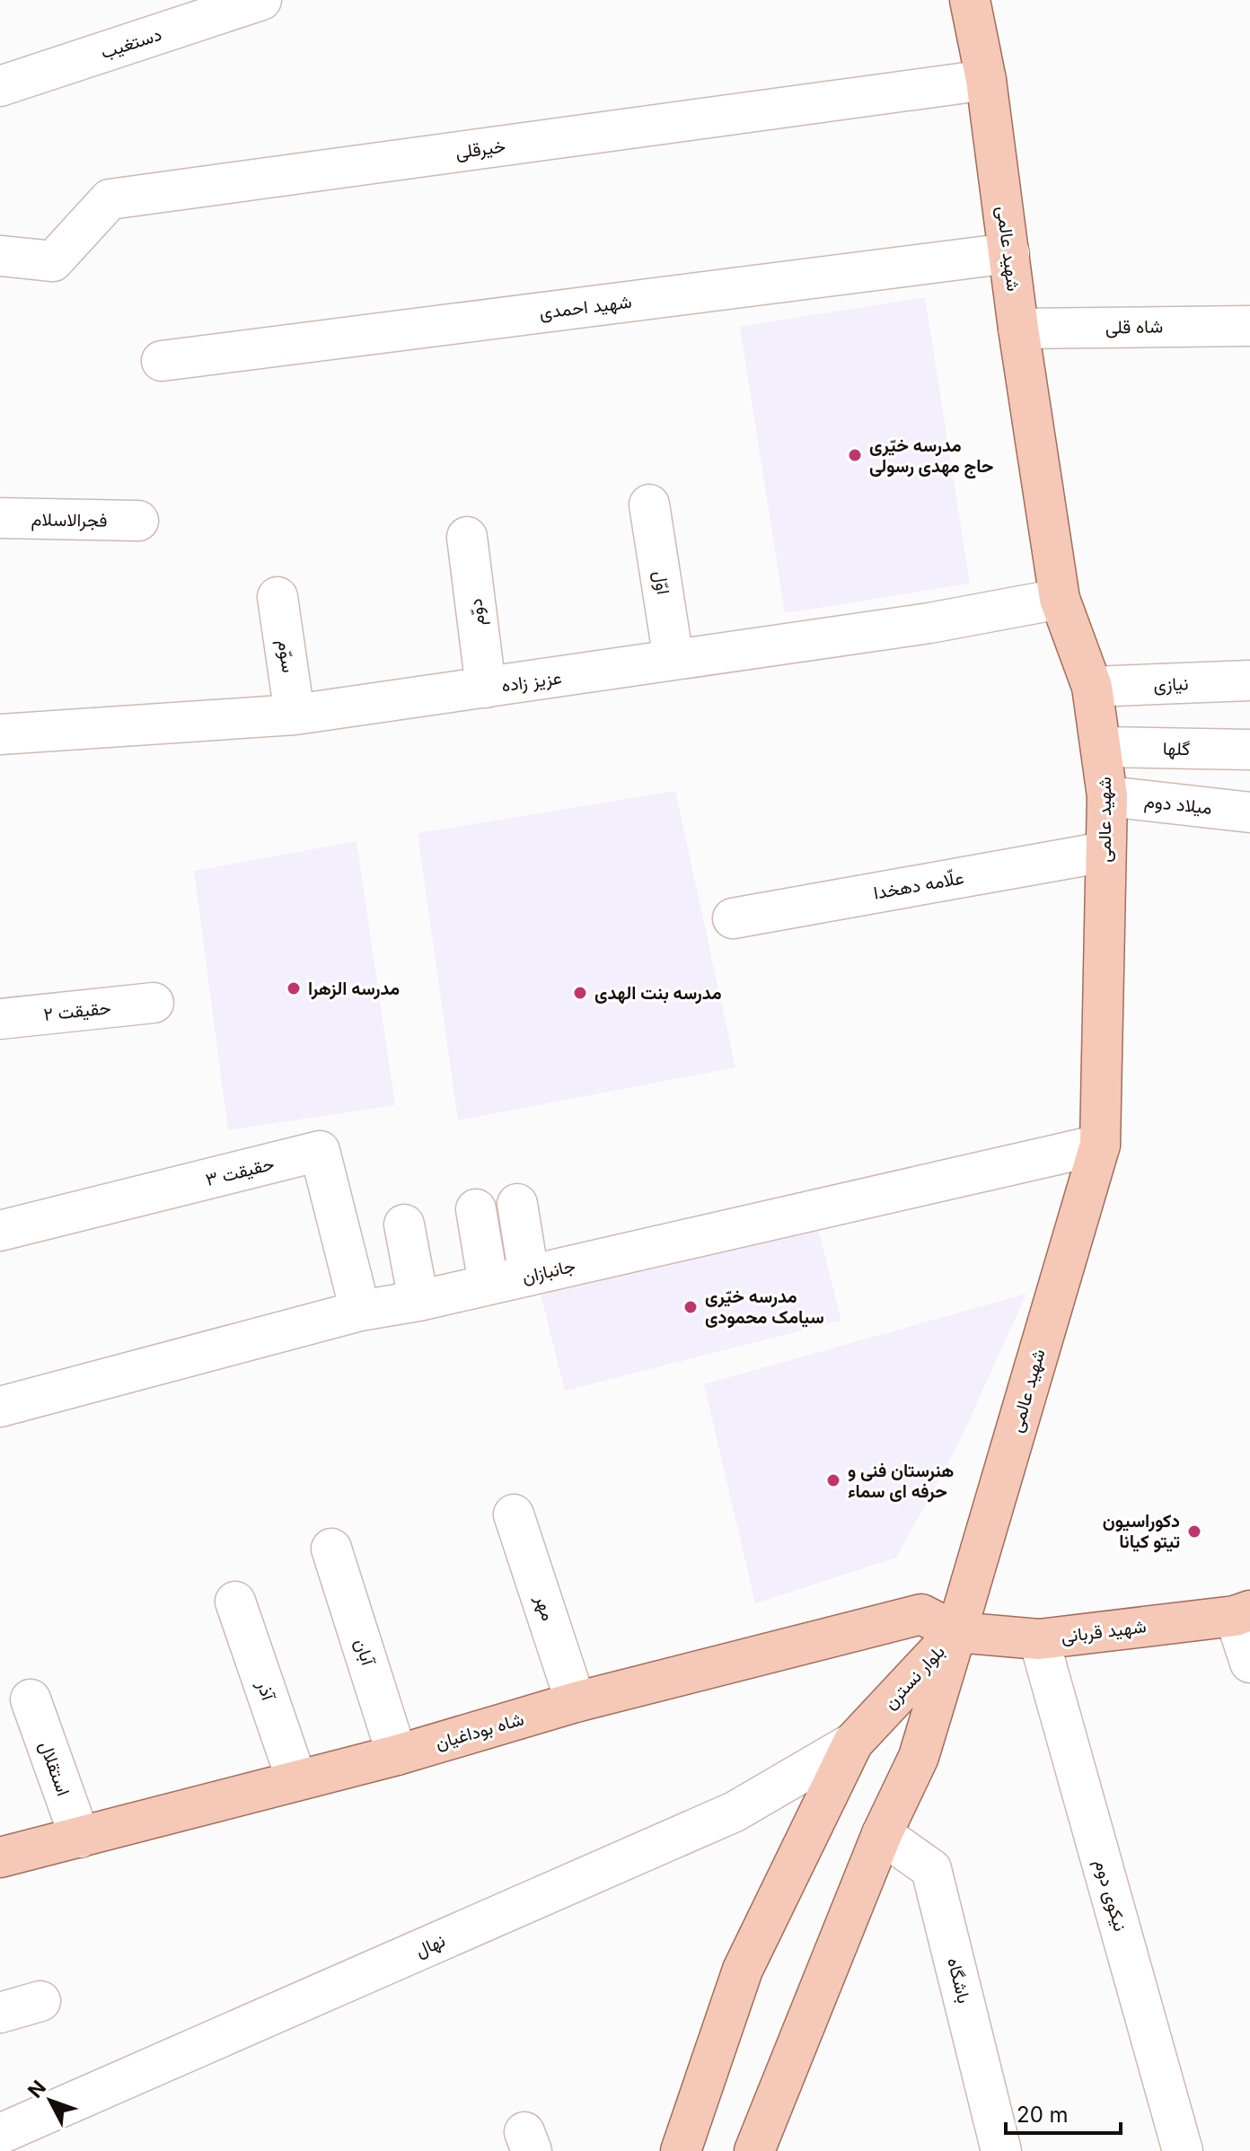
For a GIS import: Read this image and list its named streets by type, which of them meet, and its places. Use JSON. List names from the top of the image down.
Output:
{
  "streets": {
    "main road": [
      "شهید عالمی",
      "شهید قربانی",
      "بلوار نسترن",
      "شاه بوداغیان"
    ],
    "street": [
      "دستغیب",
      "خیرقلی",
      "شهید احمدی",
      "شاه قلی",
      "فجرالاسلام",
      "اوّل",
      "دوّم",
      "سوّم",
      "عزیز زاده",
      "نیازی",
      "گلها",
      "میلاد دوم",
      "علّامه دهخدا",
      "حقیقت ۲",
      "حقیقت ۳",
      "جانبازان",
      "مهر",
      "آبان",
      "آذر",
      "استقلال",
      "نیکوی دوم",
      "نهال",
      "باشگاه"
    ]
  },
  "crossings": [
    ["خیرقلی", "شهید عالمی"],
    ["شهید عالمی", "شهید احمدی"],
    ["شهید عالمی", "شاه قلی"],
    ["شهید عالمی", "عزیز زاده"],
    ["شهید عالمی", "نیازی"],
    ["شهید عالمی", "گلها"],
    ["شهید عالمی", "میلاد دوم"],
    ["شهید عالمی", "علّامه دهخدا"],
    ["شهید عالمی", "جانبازان"],
    ["شهید عالمی", "شهید قربانی"],
    ["شهید عالمی", "بلوار نسترن"],
    ["شهید عالمی", "شاه بوداغیان"],
    ["اوّل", "عزیز زاده"],
    ["دوّم", "عزیز زاده"],
    ["سوّم", "عزیز زاده"],
    ["حقیقت ۳", "جانبازان"],
    ["مهر", "شاه بوداغیان"],
    ["شهید قربانی", "بلوار نسترن"],
    ["شهید قربانی", "شاه بوداغیان"],
    ["شهید قربانی", "نیکوی دوم"],
    ["آبان", "شاه بوداغیان"],
    ["بلوار نسترن", "شاه بوداغیان"],
    ["بلوار نسترن", "نهال"],
    ["بلوار نسترن", "باشگاه"],
    ["آذر", "شاه بوداغیان"],
    ["شاه بوداغیان", "استقلال"]
  ],
  "places": [
    "مدرسه خیّری حاج مهدی رسولی",
    "مدرسه الزهرا",
    "مدرسه بنت الهدی",
    "مدرسه خیّری سیامک محمودی",
    "هنرستان فنی و حرفه ای سماء",
    "دکوراسیون تیتو کیانا"
  ],
  "scale_bar": "20 m",
  "north": "top left"
}
